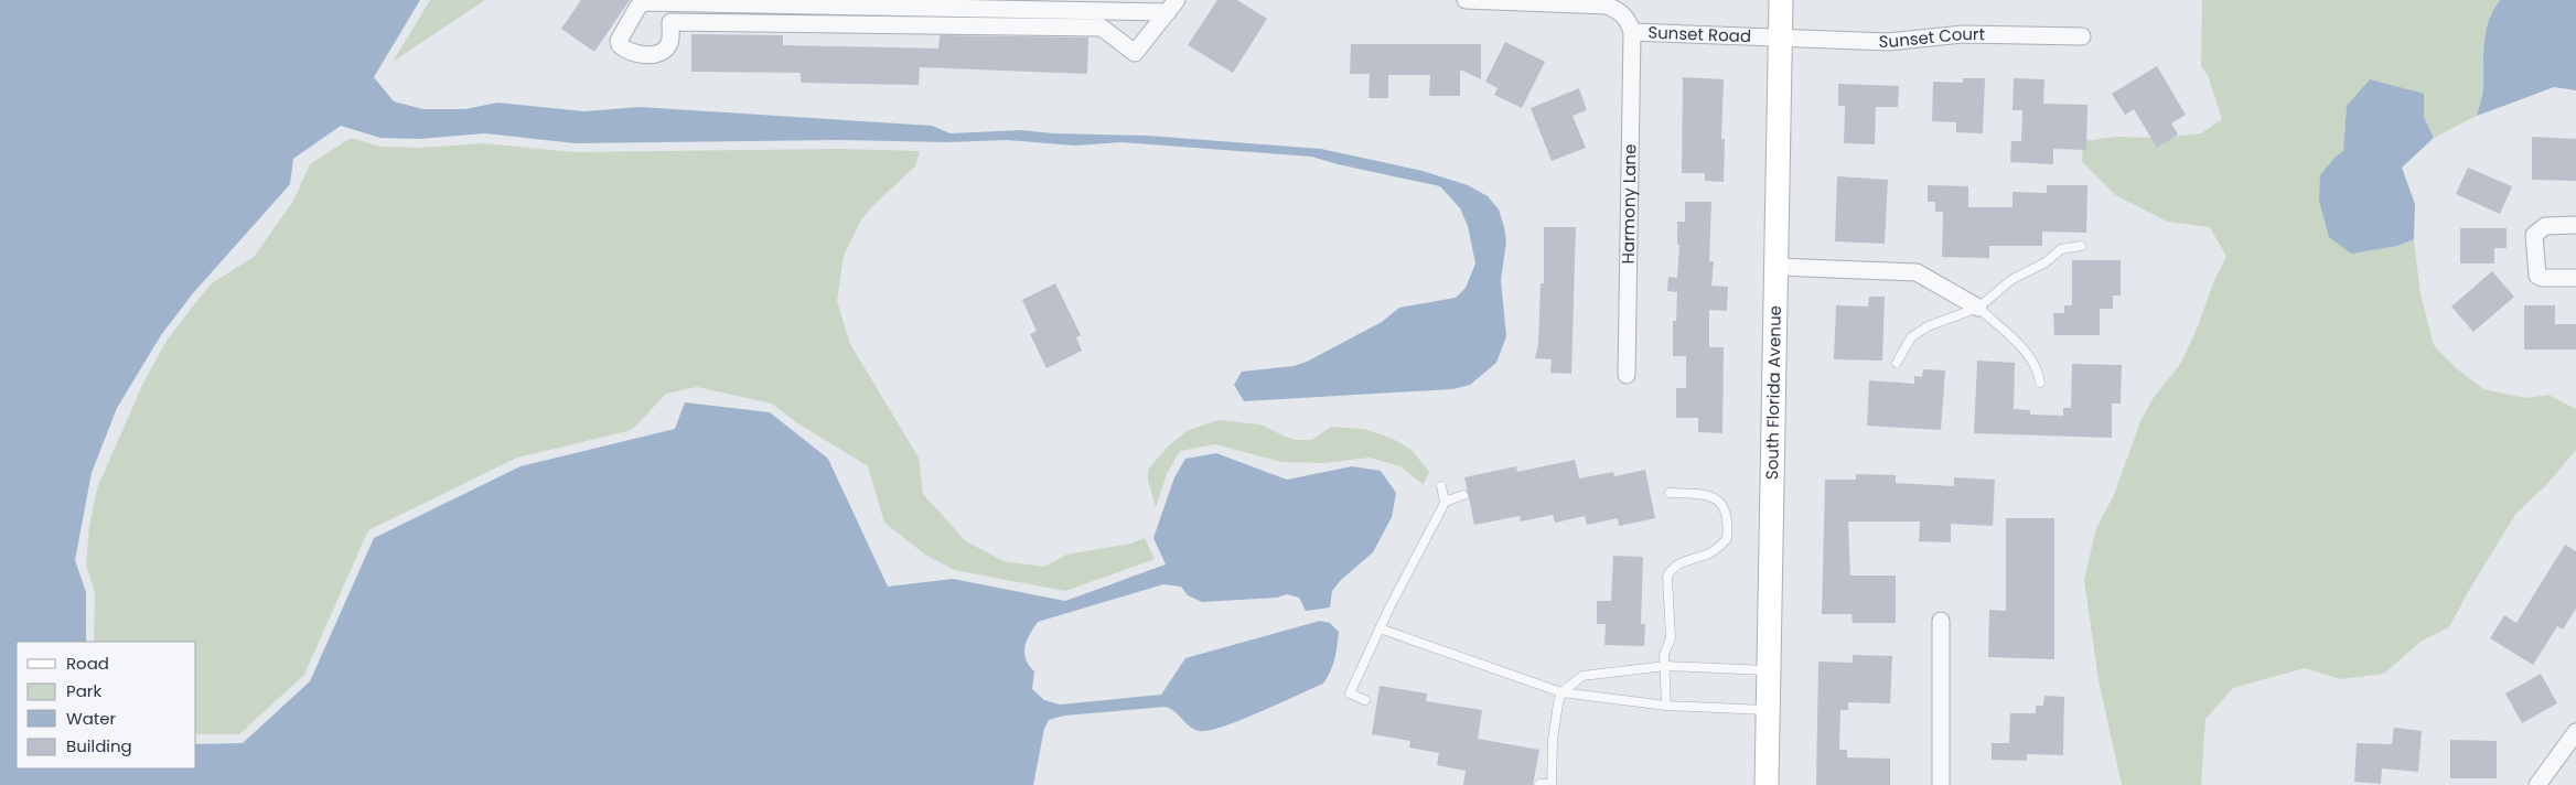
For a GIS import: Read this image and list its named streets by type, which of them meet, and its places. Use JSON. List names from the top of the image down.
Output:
{
  "streets": {
    "street": [
      "Sunset Road",
      "Sunset Court",
      "Harmony Lane",
      "South Florida Avenue"
    ]
  },
  "crossings": [
    ["Sunset Road", "Sunset Court"],
    ["Sunset Road", "Harmony Lane"],
    ["Sunset Road", "South Florida Avenue"],
    ["Sunset Court", "South Florida Avenue"]
  ],
  "legend": [
    "Road",
    "Park",
    "Water",
    "Building"
  ]
}
